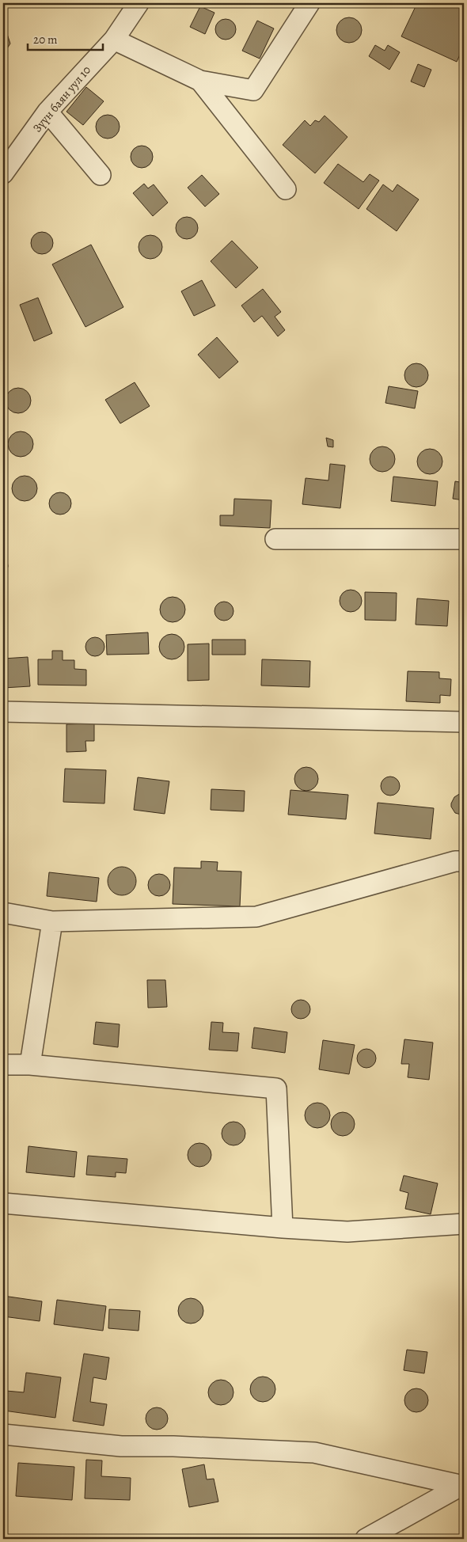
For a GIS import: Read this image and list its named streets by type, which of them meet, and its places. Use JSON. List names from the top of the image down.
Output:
{
  "streets": {
    "street": ["Зүүн баян уул 10"]
  },
  "scale_bar": "20 m"
}
